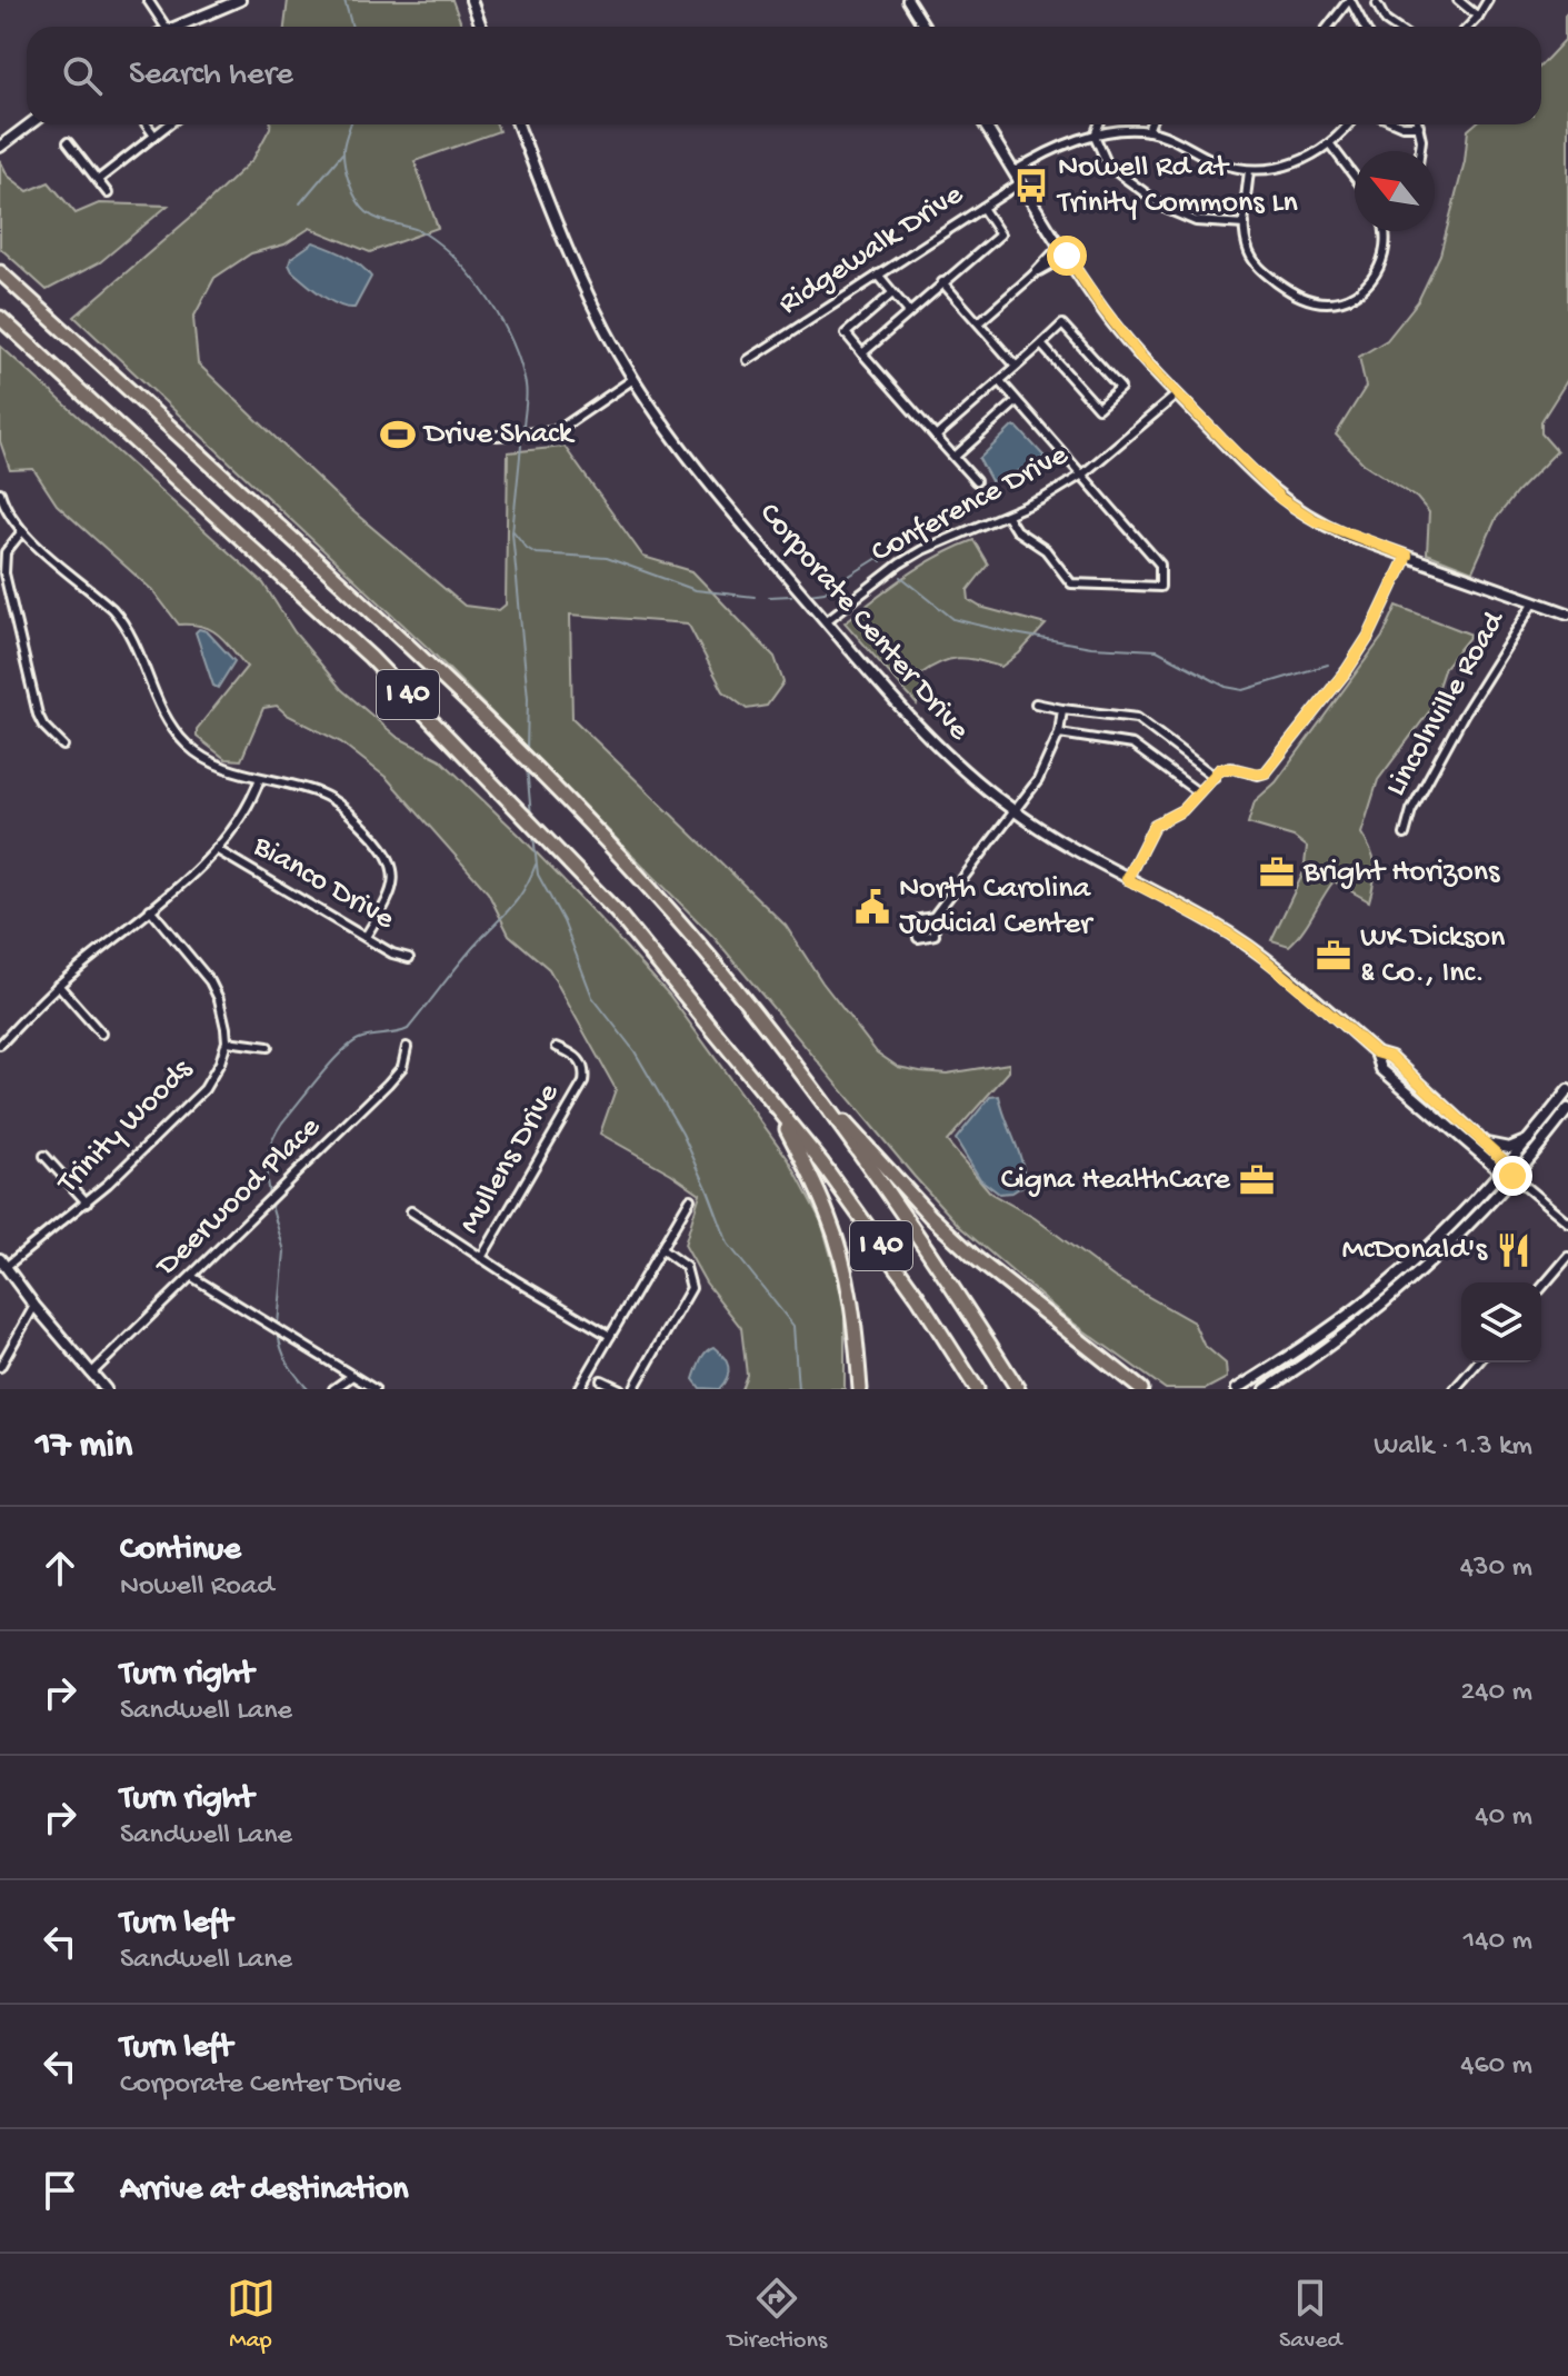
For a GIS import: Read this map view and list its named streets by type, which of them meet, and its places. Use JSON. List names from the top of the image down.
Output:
{
  "streets": {
    "highway": ["I 40"],
    "street": [
      "Ridgewalk Drive",
      "Conference Drive",
      "Corporate Center Drive",
      "Lincolnville Road",
      "Bianco Drive",
      "Trinity Woods",
      "Mullens Drive",
      "Deerwood Place"
    ]
  },
  "crossings": [
    ["Conference Drive", "Corporate Center Drive"]
  ],
  "places": {
    "bus stop": ["Nowell Rd at Trinity Commons Ln"],
    "sports": ["Drive Shack"],
    "office": ["Bright Horizons", "WK Dickson & Co., Inc.", "Cigna HealthCare"],
    "public building": ["North Carolina Judicial Center"],
    "restaurant": ["McDonald's"]
  },
  "north": "top left",
  "page": {
    "search": "Search here",
    "heading": ["17 min", "Walk · 1.3 km"],
    "list": [
      ["Continue", "Nowell Road", "430 m"],
      ["Turn right", "Sandwell Lane", "240 m"],
      ["Turn right", "Sandwell Lane", "40 m"],
      ["Turn left", "Sandwell Lane", "140 m"],
      ["Turn left", "Corporate Center Drive", "460 m"],
      "Arrive at destination"
    ],
    "nav": ["Map", "Directions", "Saved"]
  }
}
